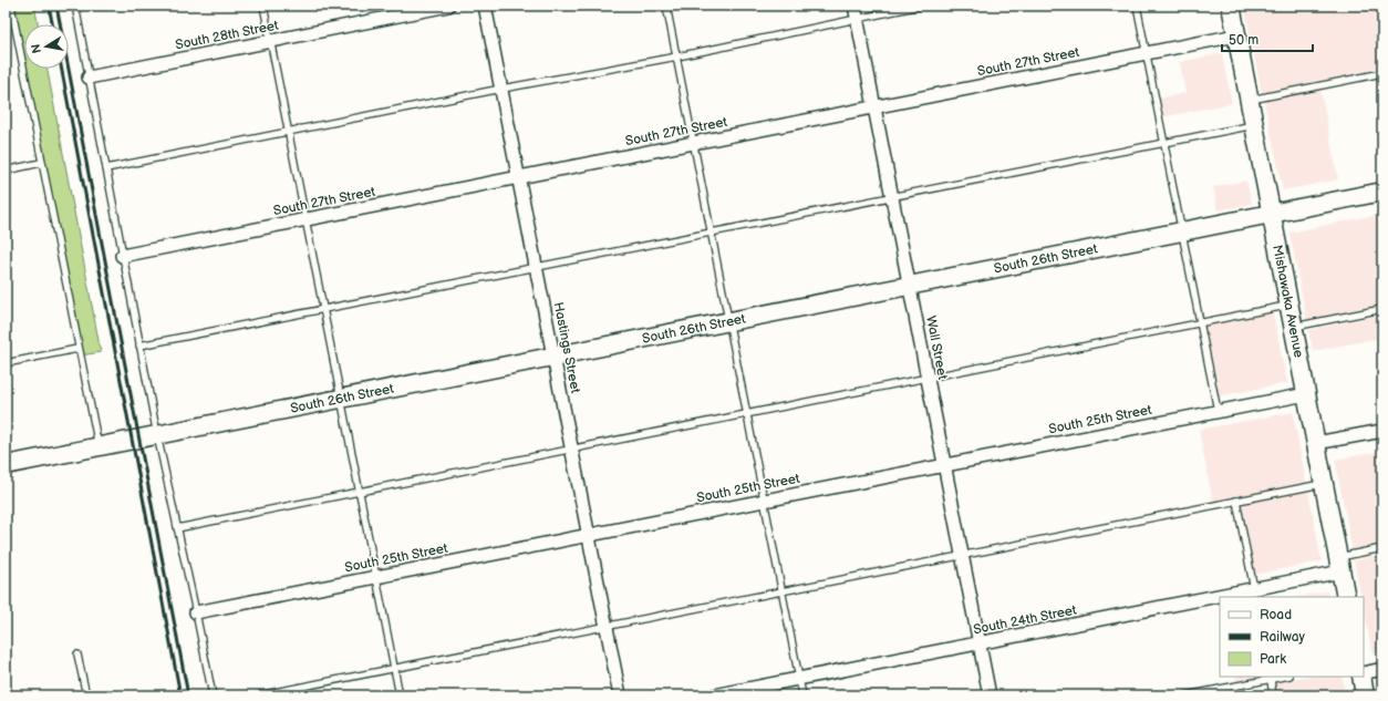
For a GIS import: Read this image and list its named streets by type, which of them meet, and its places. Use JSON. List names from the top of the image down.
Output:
{
  "streets": {
    "street": [
      "South 28th Street",
      "South 27th Street",
      "South 26th Street",
      "Mishawaka Avenue",
      "Hastings Street",
      "Wall Street",
      "South 25th Street",
      "South 24th Street"
    ]
  },
  "crossings": [
    ["South 27th Street", "Mishawaka Avenue"],
    ["South 27th Street", "Hastings Street"],
    ["South 27th Street", "Wall Street"],
    ["South 26th Street", "Mishawaka Avenue"],
    ["South 26th Street", "Hastings Street"],
    ["South 26th Street", "Wall Street"],
    ["Mishawaka Avenue", "South 25th Street"],
    ["Mishawaka Avenue", "South 24th Street"],
    ["Hastings Street", "South 25th Street"],
    ["Wall Street", "South 25th Street"],
    ["Wall Street", "South 24th Street"]
  ],
  "legend": ["Road", "Railway", "Park"],
  "scale_bar": "50 m",
  "north": "left"
}
